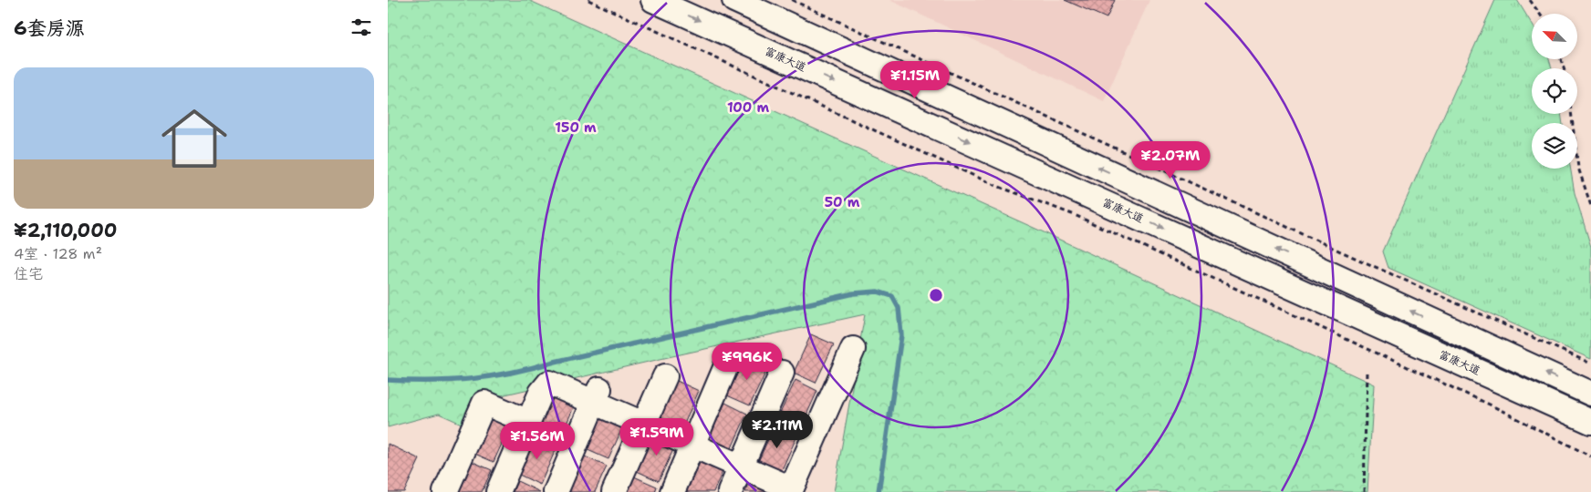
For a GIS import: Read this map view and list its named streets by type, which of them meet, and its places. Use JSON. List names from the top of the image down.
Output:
{
  "streets": {
    "street": ["富康大道"]
  },
  "north": "top left",
  "page": {
    "heading": "6套房源",
    "list": [
      {
        "name": "¥2,110,000",
        "note": "4室 · 128 m² · 住宅"
      }
    ],
    "price": [
      "¥1.15M",
      "¥2.07M",
      "¥996K",
      "¥2.11M",
      "¥1.59M",
      "¥1.56M"
    ]
  },
  "rings": ["100 m", "150 m", "50 m"]
}
